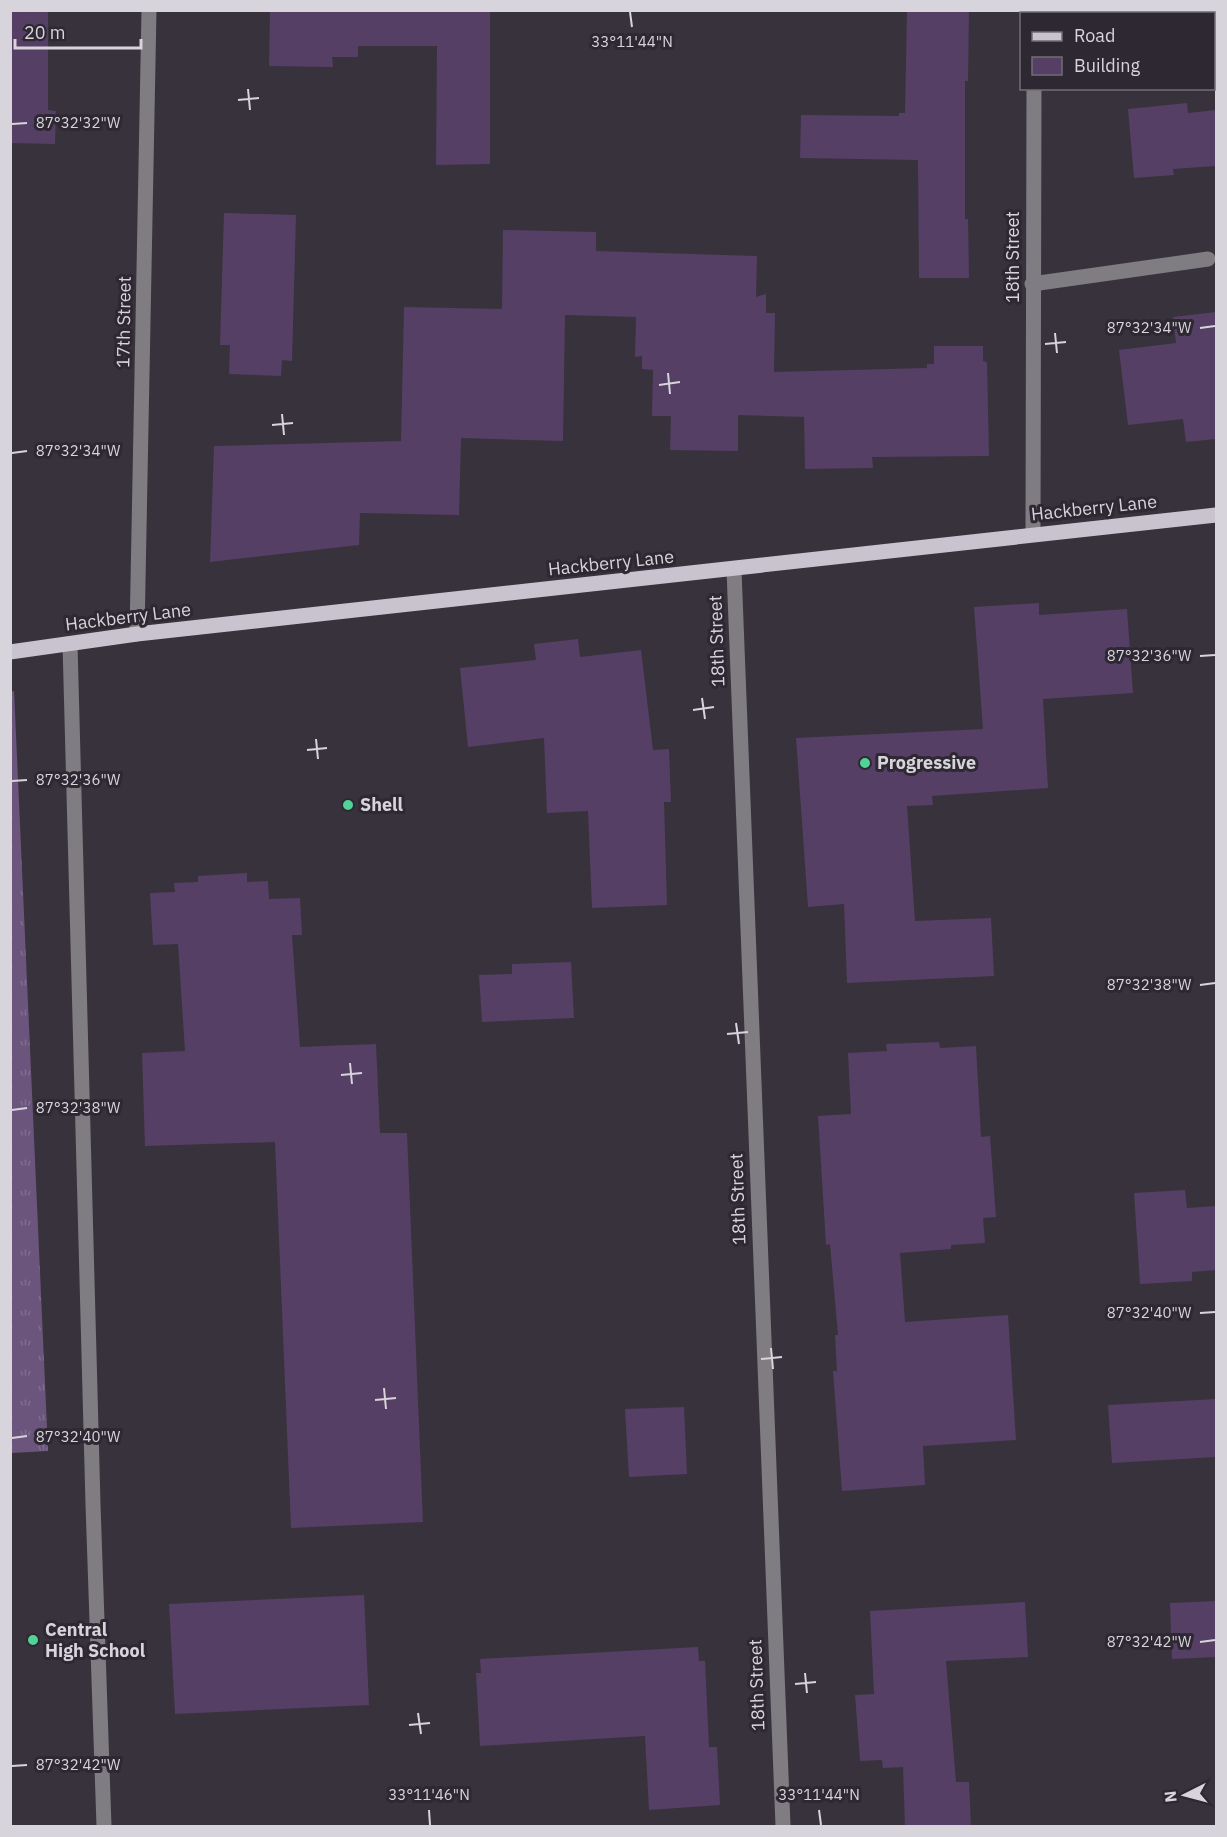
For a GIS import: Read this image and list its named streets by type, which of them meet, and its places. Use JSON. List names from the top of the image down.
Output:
{
  "streets": {
    "main road": ["Hackberry Lane"],
    "street": ["18th Street", "17th Street"]
  },
  "crossings": [
    ["18th Street", "Hackberry Lane"],
    ["17th Street", "Hackberry Lane"]
  ],
  "places": ["Progressive", "Shell", "Central High School"],
  "legend": ["Road", "Building"],
  "scale_bar": "20 m",
  "north": "left",
  "coordinates": [
    "33°11'44\"N",
    "87°32'32\"W",
    "87°32'34\"W",
    "87°32'36\"W",
    "87°32'38\"W",
    "87°32'40\"W",
    "87°32'42\"W",
    "33°11'46\"N"
  ]
}
